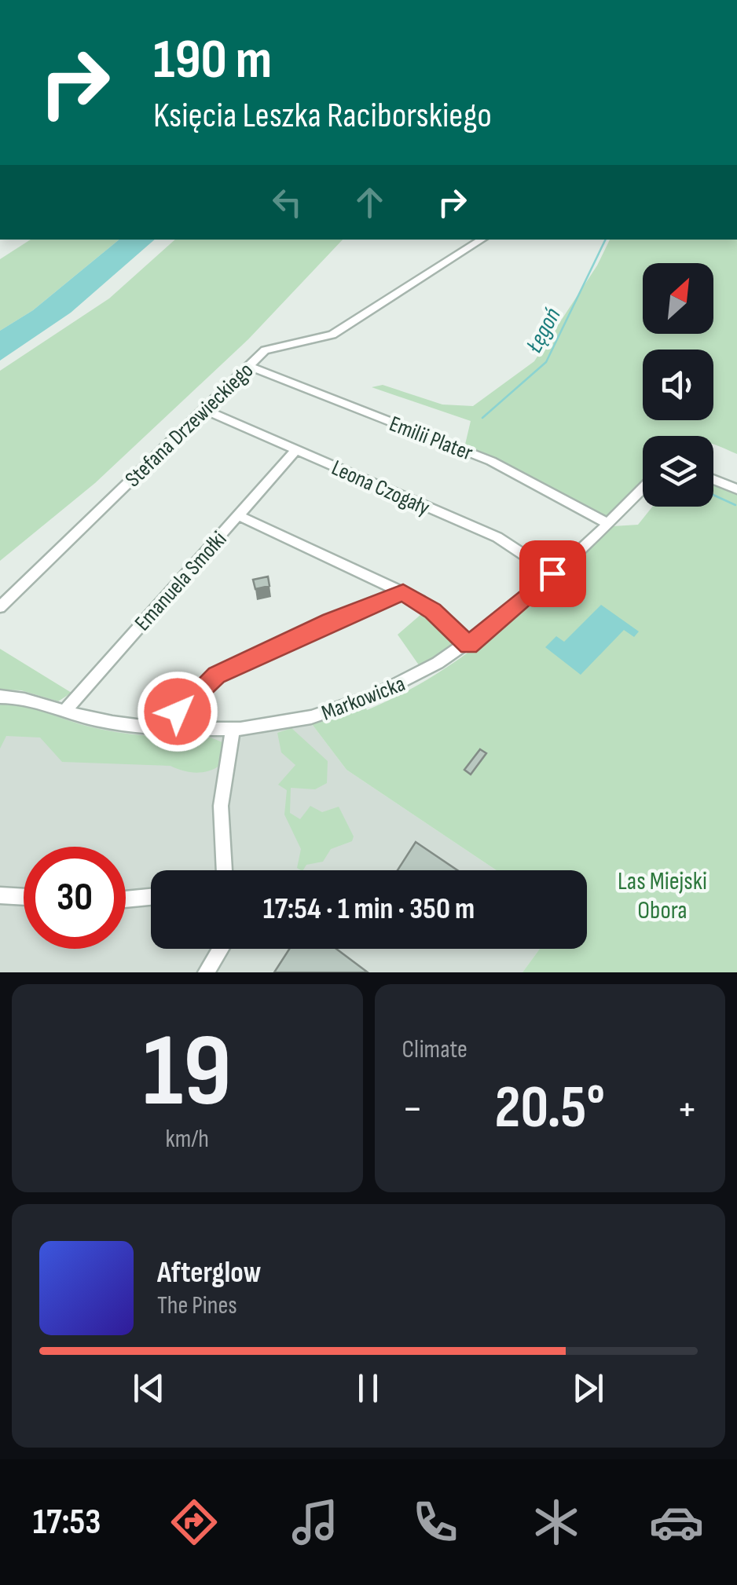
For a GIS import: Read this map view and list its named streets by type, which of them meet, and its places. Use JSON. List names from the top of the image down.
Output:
{
  "streets": {
    "street": [
      "Stefana Drzewieckiego",
      "Emilii Plater",
      "Leona Czogały",
      "Emanuela Smołki",
      "Markowicka"
    ]
  },
  "crossings": [
    ["Stefana Drzewieckiego", "Emilii Plater"],
    ["Stefana Drzewieckiego", "Leona Czogały"],
    ["Emilii Plater", "Markowicka"],
    ["Leona Czogały", "Emanuela Smołki"],
    ["Leona Czogały", "Markowicka"],
    ["Emanuela Smołki", "Markowicka"]
  ],
  "water": ["Łęgoń"],
  "parks": ["Las Miejski Obora"],
  "north": "top right",
  "page": {
    "turn": ["190 m", "Księcia Leszka Raciborskiego"],
    "limit": "30",
    "trip": "17:54 · 1 min · 350 m",
    "tile": [
      ["19", "km/h"],
      "Climate"
    ],
    "heat": ["−", "20.5°", "+"],
    "song": ["Afterglow", "The Pines"],
    "tabs": "17:53"
  }
}
